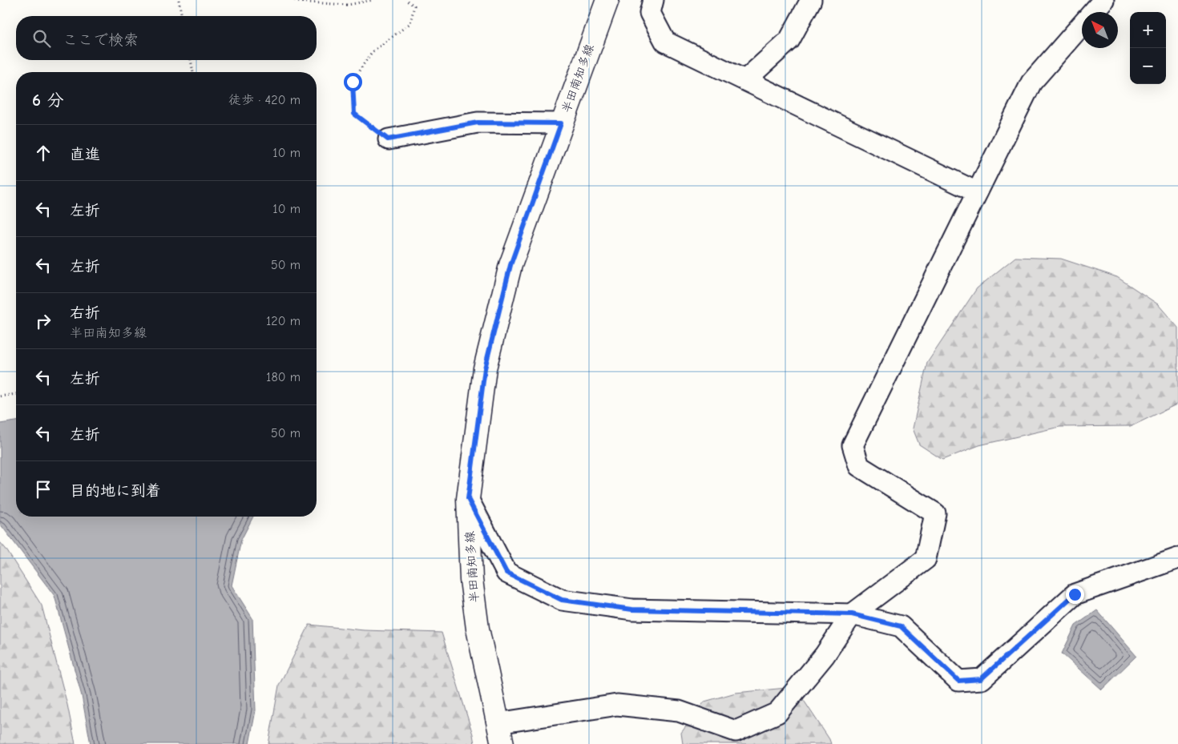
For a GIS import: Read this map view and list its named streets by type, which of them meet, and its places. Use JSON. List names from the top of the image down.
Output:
{
  "streets": {
    "main road": ["半田南知多線"]
  },
  "north": "top left",
  "page": {
    "map_buttons": ["+", "−"],
    "search": "ここで検索",
    "heading": ["6 分", "徒歩 · 420 m"],
    "list": [
      ["直進", "10 m"],
      ["左折", "10 m"],
      ["左折", "50 m"],
      ["右折", "半田南知多線", "120 m"],
      ["左折", "180 m"],
      ["左折", "50 m"],
      "目的地に到着"
    ]
  }
}
